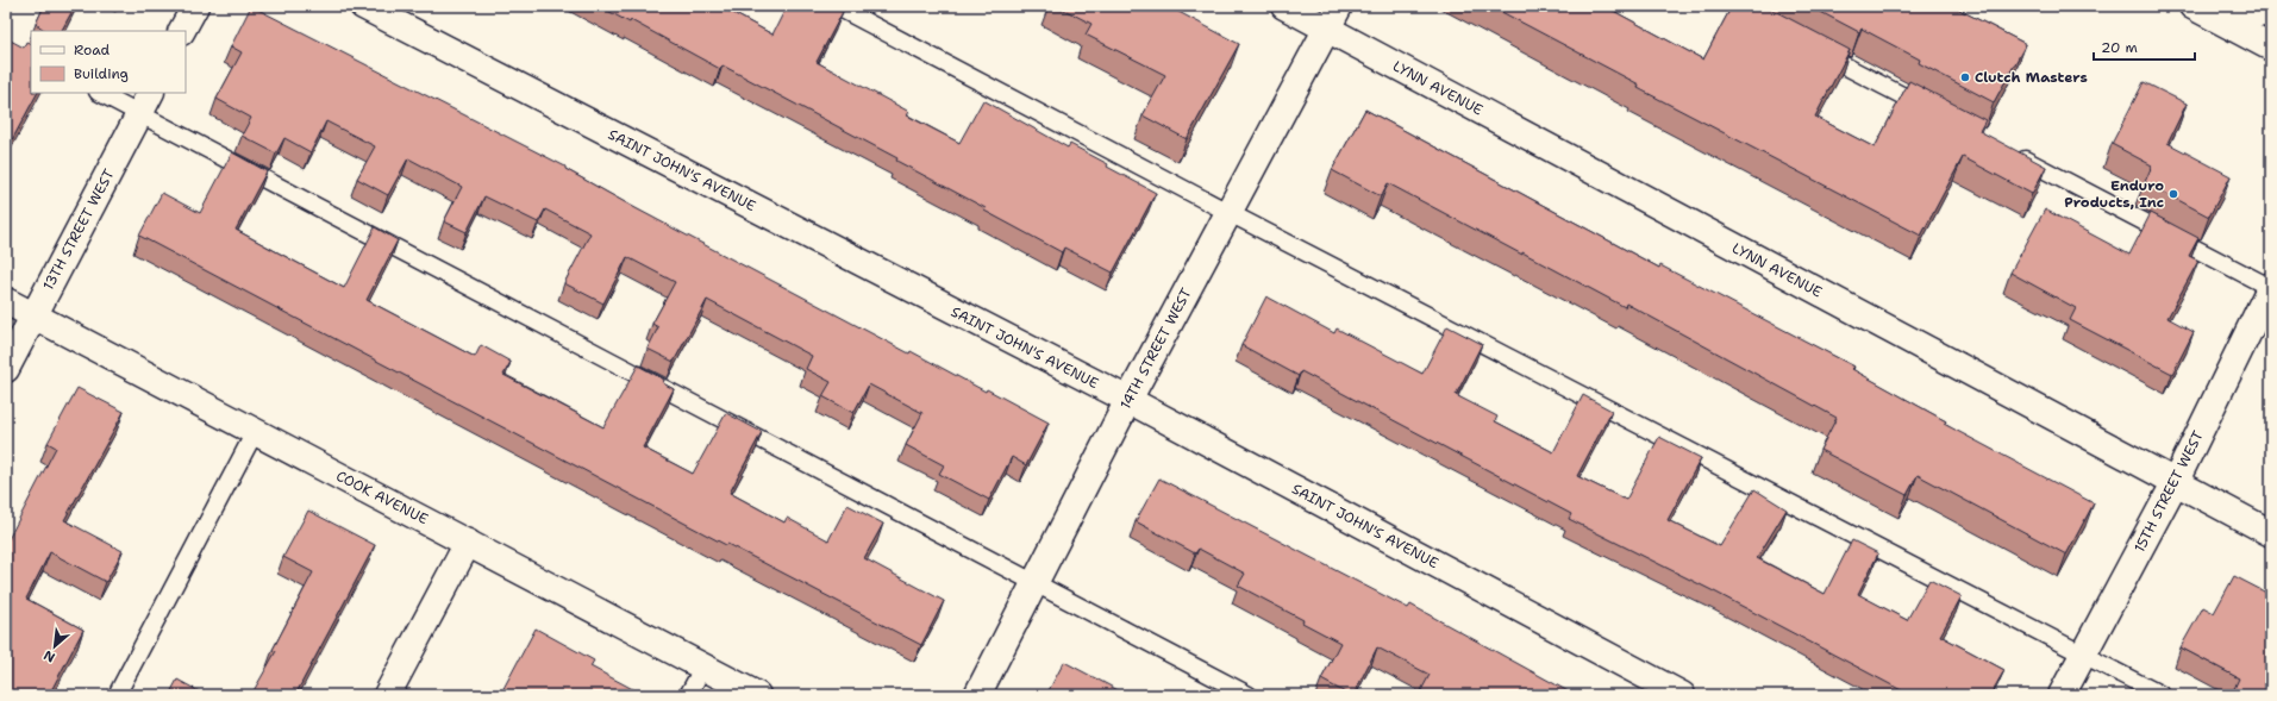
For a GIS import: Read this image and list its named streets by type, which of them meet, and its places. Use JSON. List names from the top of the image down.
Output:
{
  "streets": {
    "street": [
      "LYNN AVENUE",
      "SAINT JOHN'S AVENUE",
      "13TH STREET WEST",
      "14TH STREET WEST",
      "15TH STREET WEST",
      "COOK AVENUE"
    ]
  },
  "crossings": [
    ["LYNN AVENUE", "14TH STREET WEST"],
    ["LYNN AVENUE", "15TH STREET WEST"],
    ["SAINT JOHN'S AVENUE", "14TH STREET WEST"],
    ["13TH STREET WEST", "COOK AVENUE"]
  ],
  "places": ["Clutch Masters", "Enduro Products, Inc"],
  "legend": ["Road", "Building"],
  "scale_bar": "20 m",
  "north": "bottom left"
}
